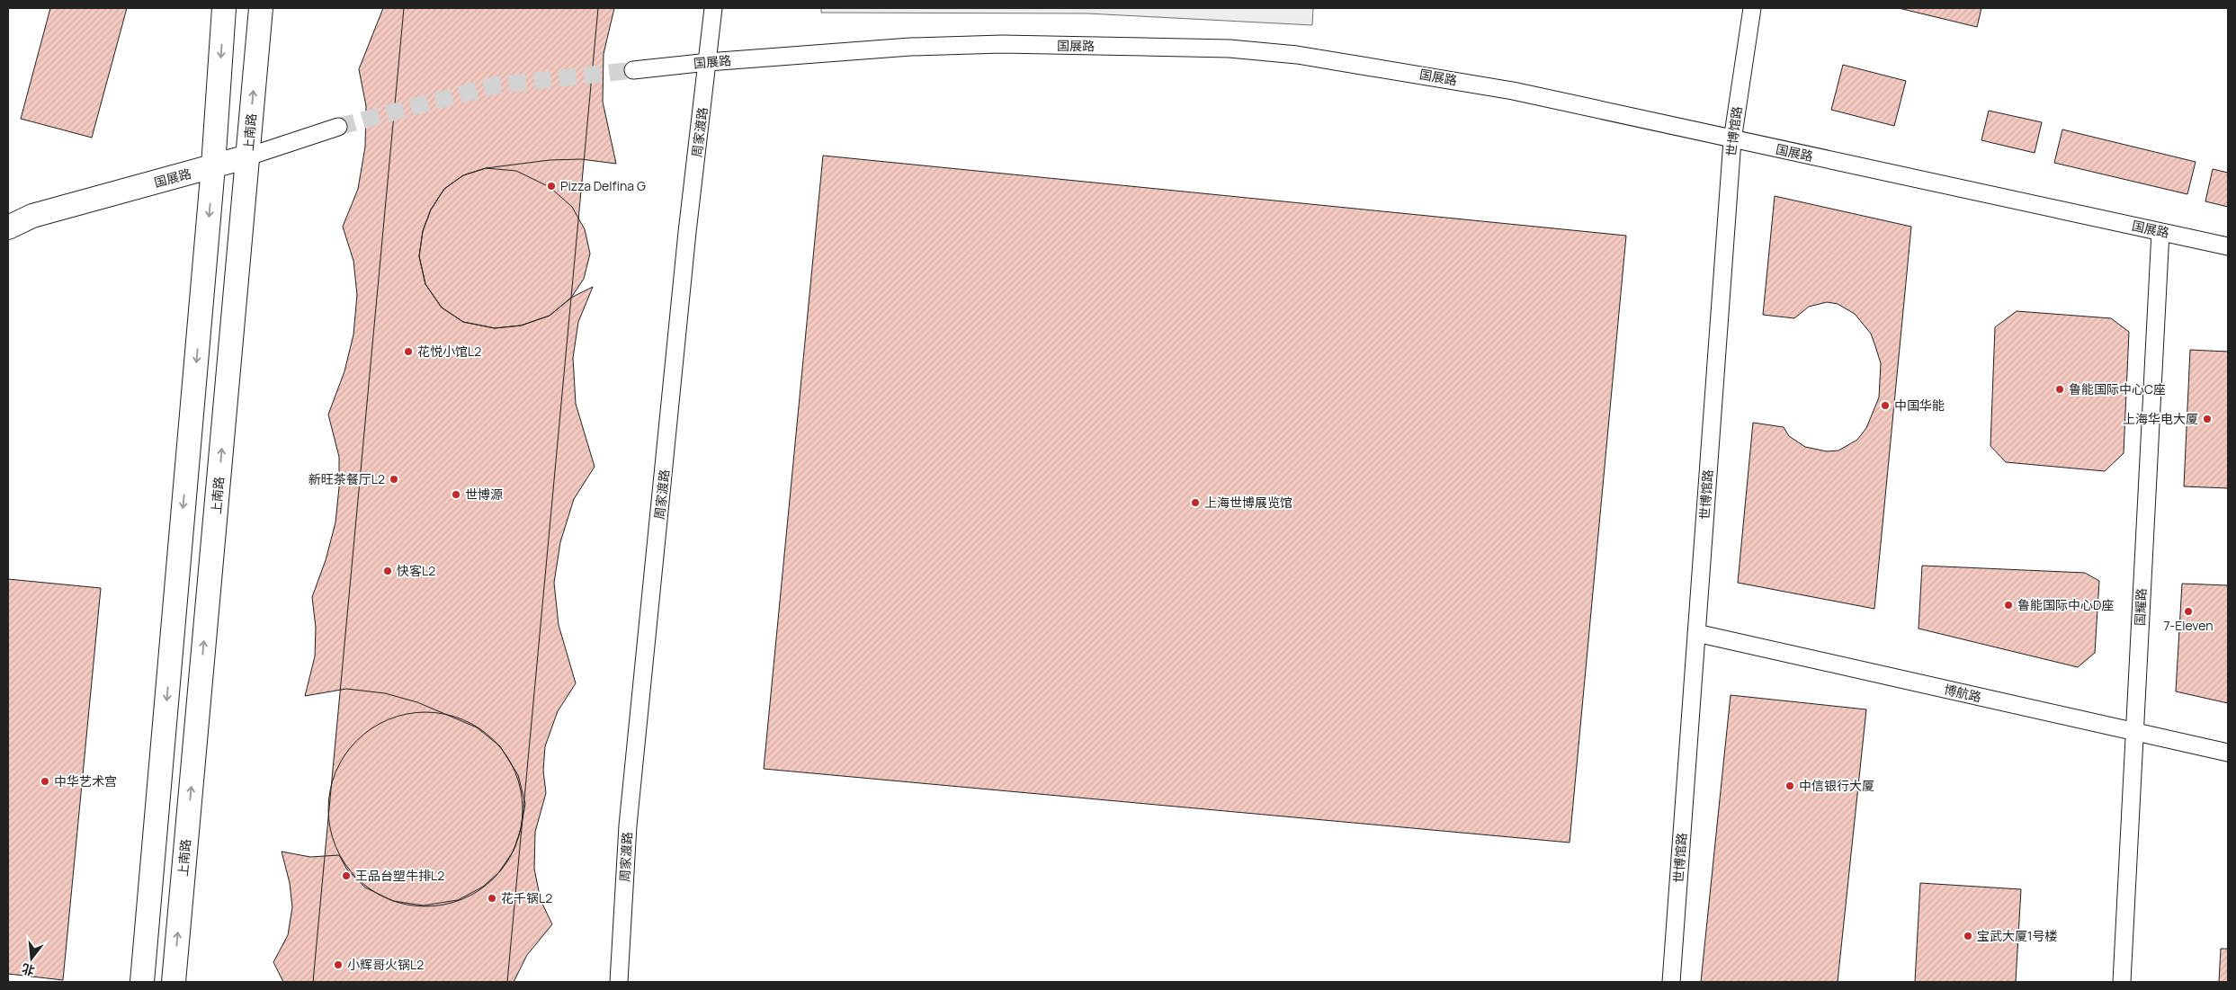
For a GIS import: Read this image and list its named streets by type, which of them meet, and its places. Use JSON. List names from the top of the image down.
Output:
{
  "streets": {
    "main road": ["国展路", "上南路"],
    "street": [
      "世博馆路",
      "周家渡路",
      "国耀路",
      "博航路"
    ]
  },
  "crossings": [
    ["国展路", "世博馆路"],
    ["国展路", "上南路"],
    ["国展路", "周家渡路"],
    ["国展路", "国耀路"],
    ["世博馆路", "博航路"],
    ["国耀路", "博航路"]
  ],
  "places": [
    "Pizza Delfina G",
    "花悦小馆L2",
    "鲁能国际中心C座",
    "中国华能",
    "上海华电大厦",
    "新旺茶餐厅L2",
    "世博源",
    "上海世博展览馆",
    "快客L2",
    "鲁能国际中心D座",
    "7-Eleven",
    "中华艺术宫",
    "中信银行大厦",
    "王品台塑牛排L2",
    "花千锅L2",
    "宝武大厦1号楼",
    "小辉哥火锅L2"
  ],
  "north": "bottom"
}
